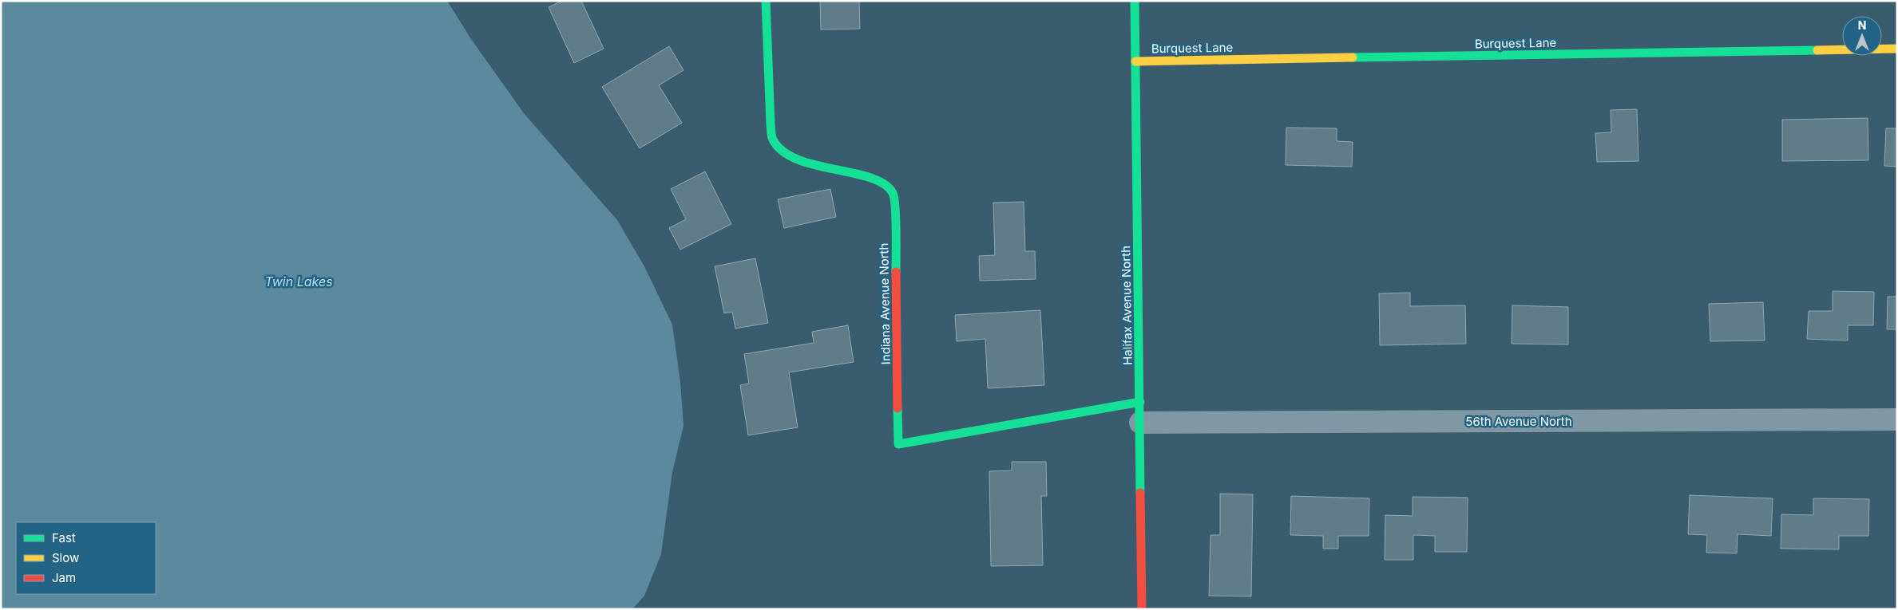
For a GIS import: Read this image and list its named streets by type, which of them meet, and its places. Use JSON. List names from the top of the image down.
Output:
{
  "streets": {
    "street": [
      "Burquest Lane",
      "Indiana Avenue North",
      "Halifax Avenue North",
      "56th Avenue North"
    ]
  },
  "crossings": [
    ["Burquest Lane", "Halifax Avenue North"],
    ["Indiana Avenue North", "Halifax Avenue North"],
    ["Indiana Avenue North", "56th Avenue North"],
    ["Halifax Avenue North", "56th Avenue North"]
  ],
  "water": ["Twin Lakes"],
  "legend": ["Fast", "Slow", "Jam"],
  "north": "top"
}
